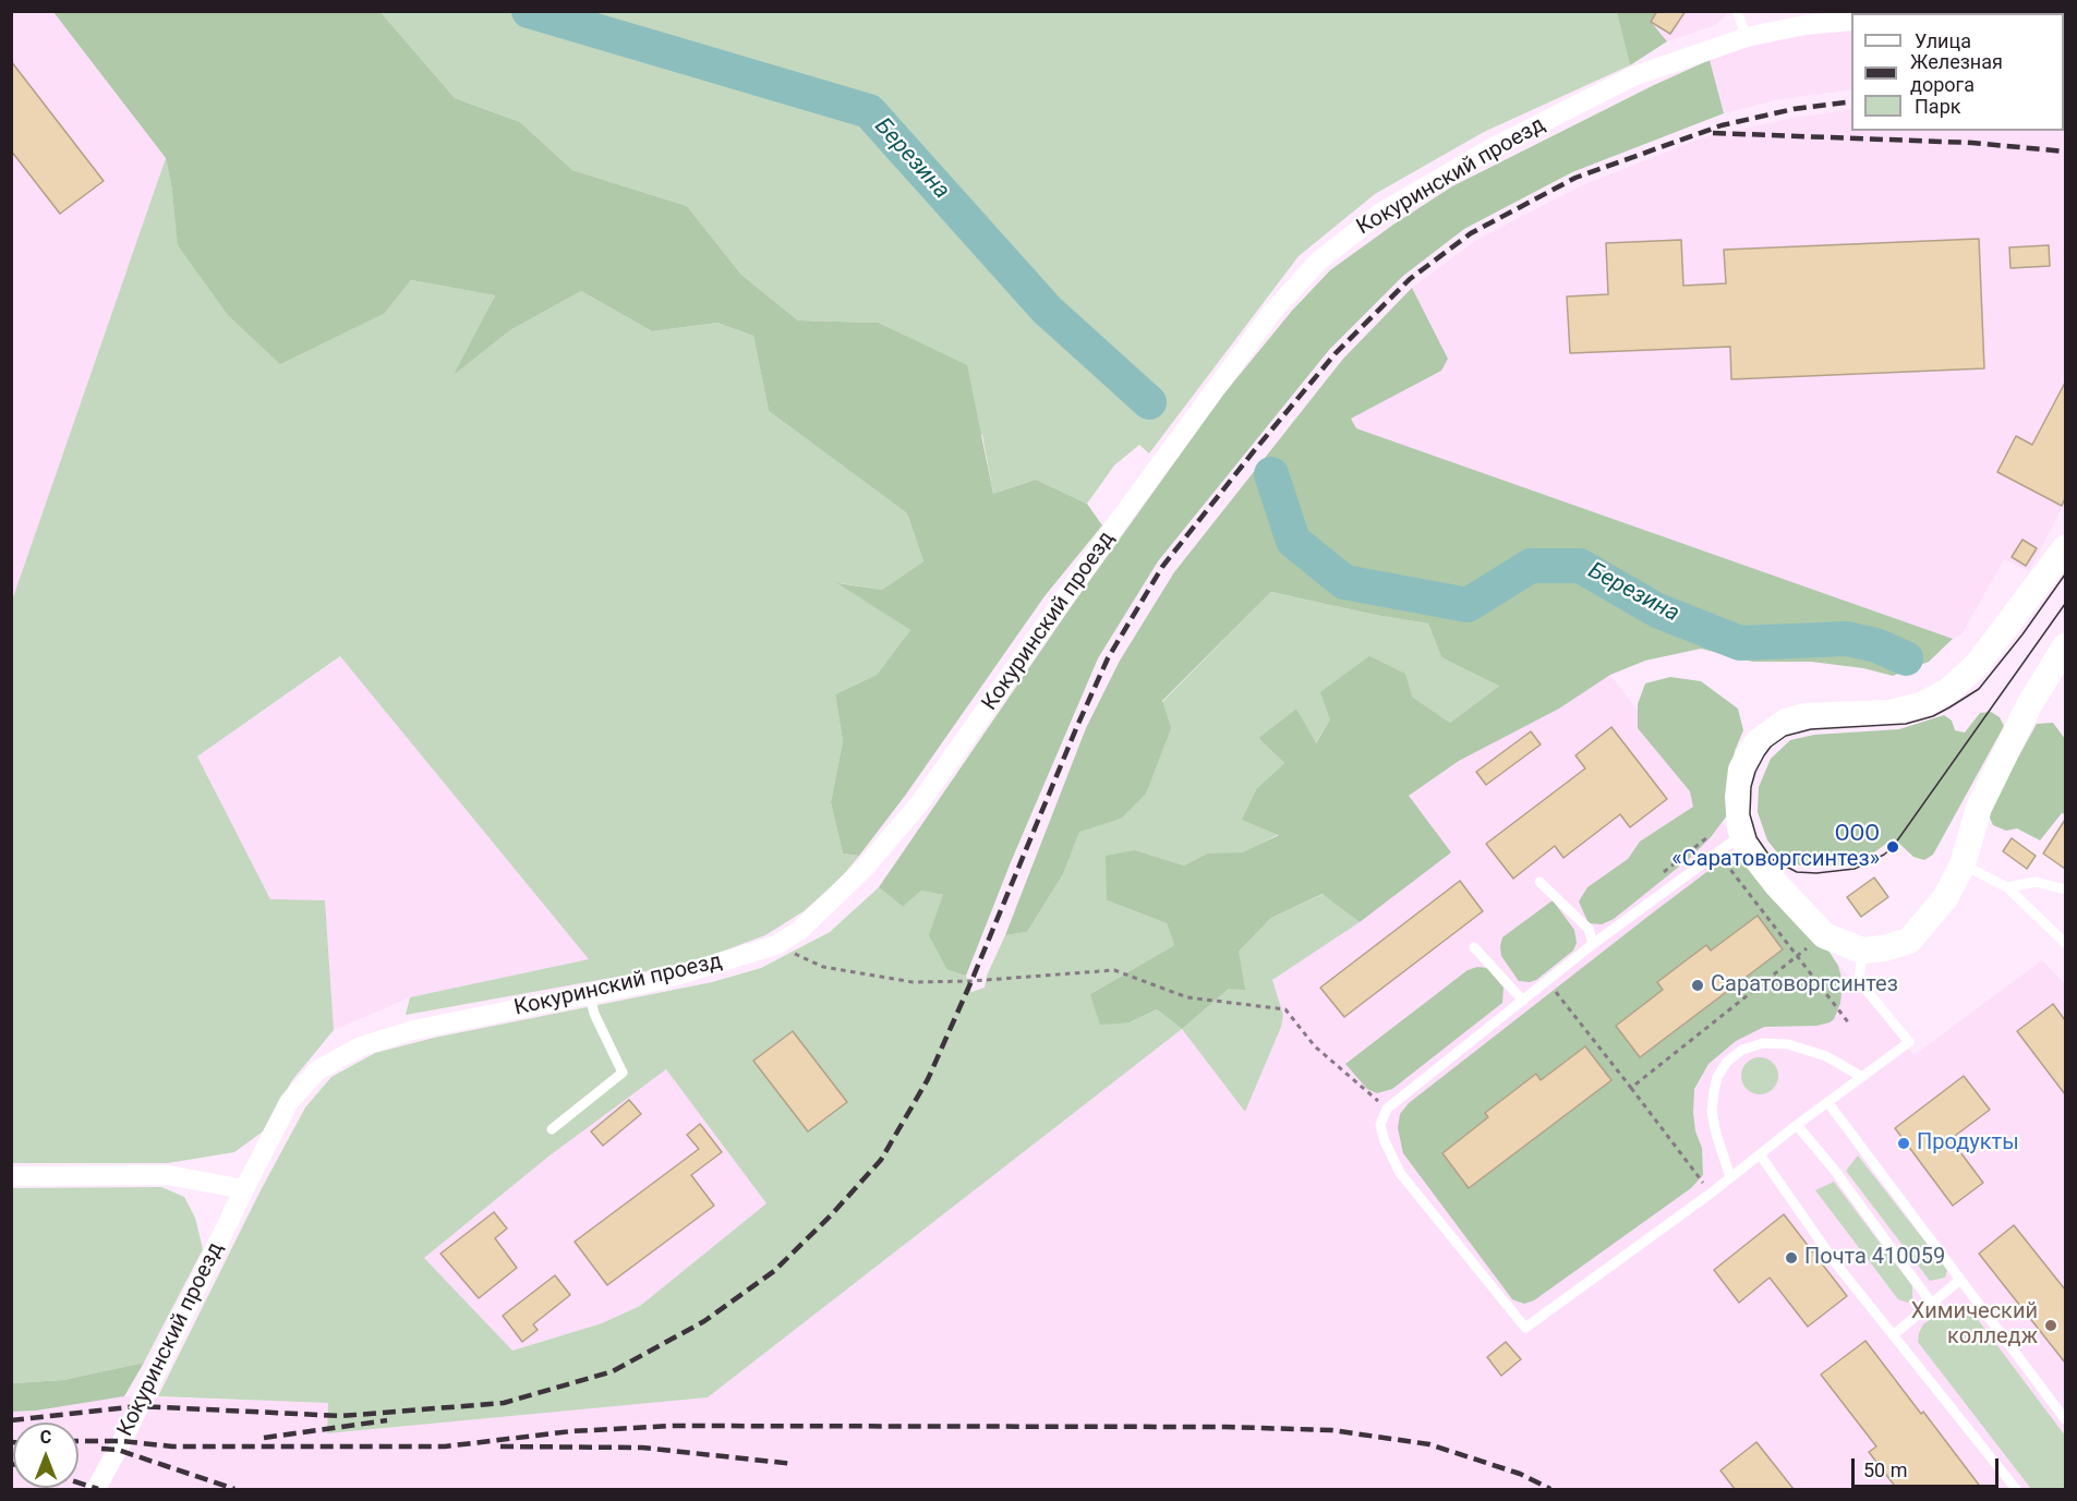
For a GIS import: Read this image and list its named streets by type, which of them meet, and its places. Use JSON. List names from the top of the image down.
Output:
{
  "streets": {
    "street": ["Кокуринский проезд"]
  },
  "water": ["Березина"],
  "places": [
    "ООО «Саратоворгсинтез»",
    "Саратоворгсинтез",
    "Продукты",
    "Почта 410059",
    "Химический колледж"
  ],
  "legend": ["Улица", "Железная дорога", "Парк"],
  "scale_bar": "50 m",
  "north": "top"
}
